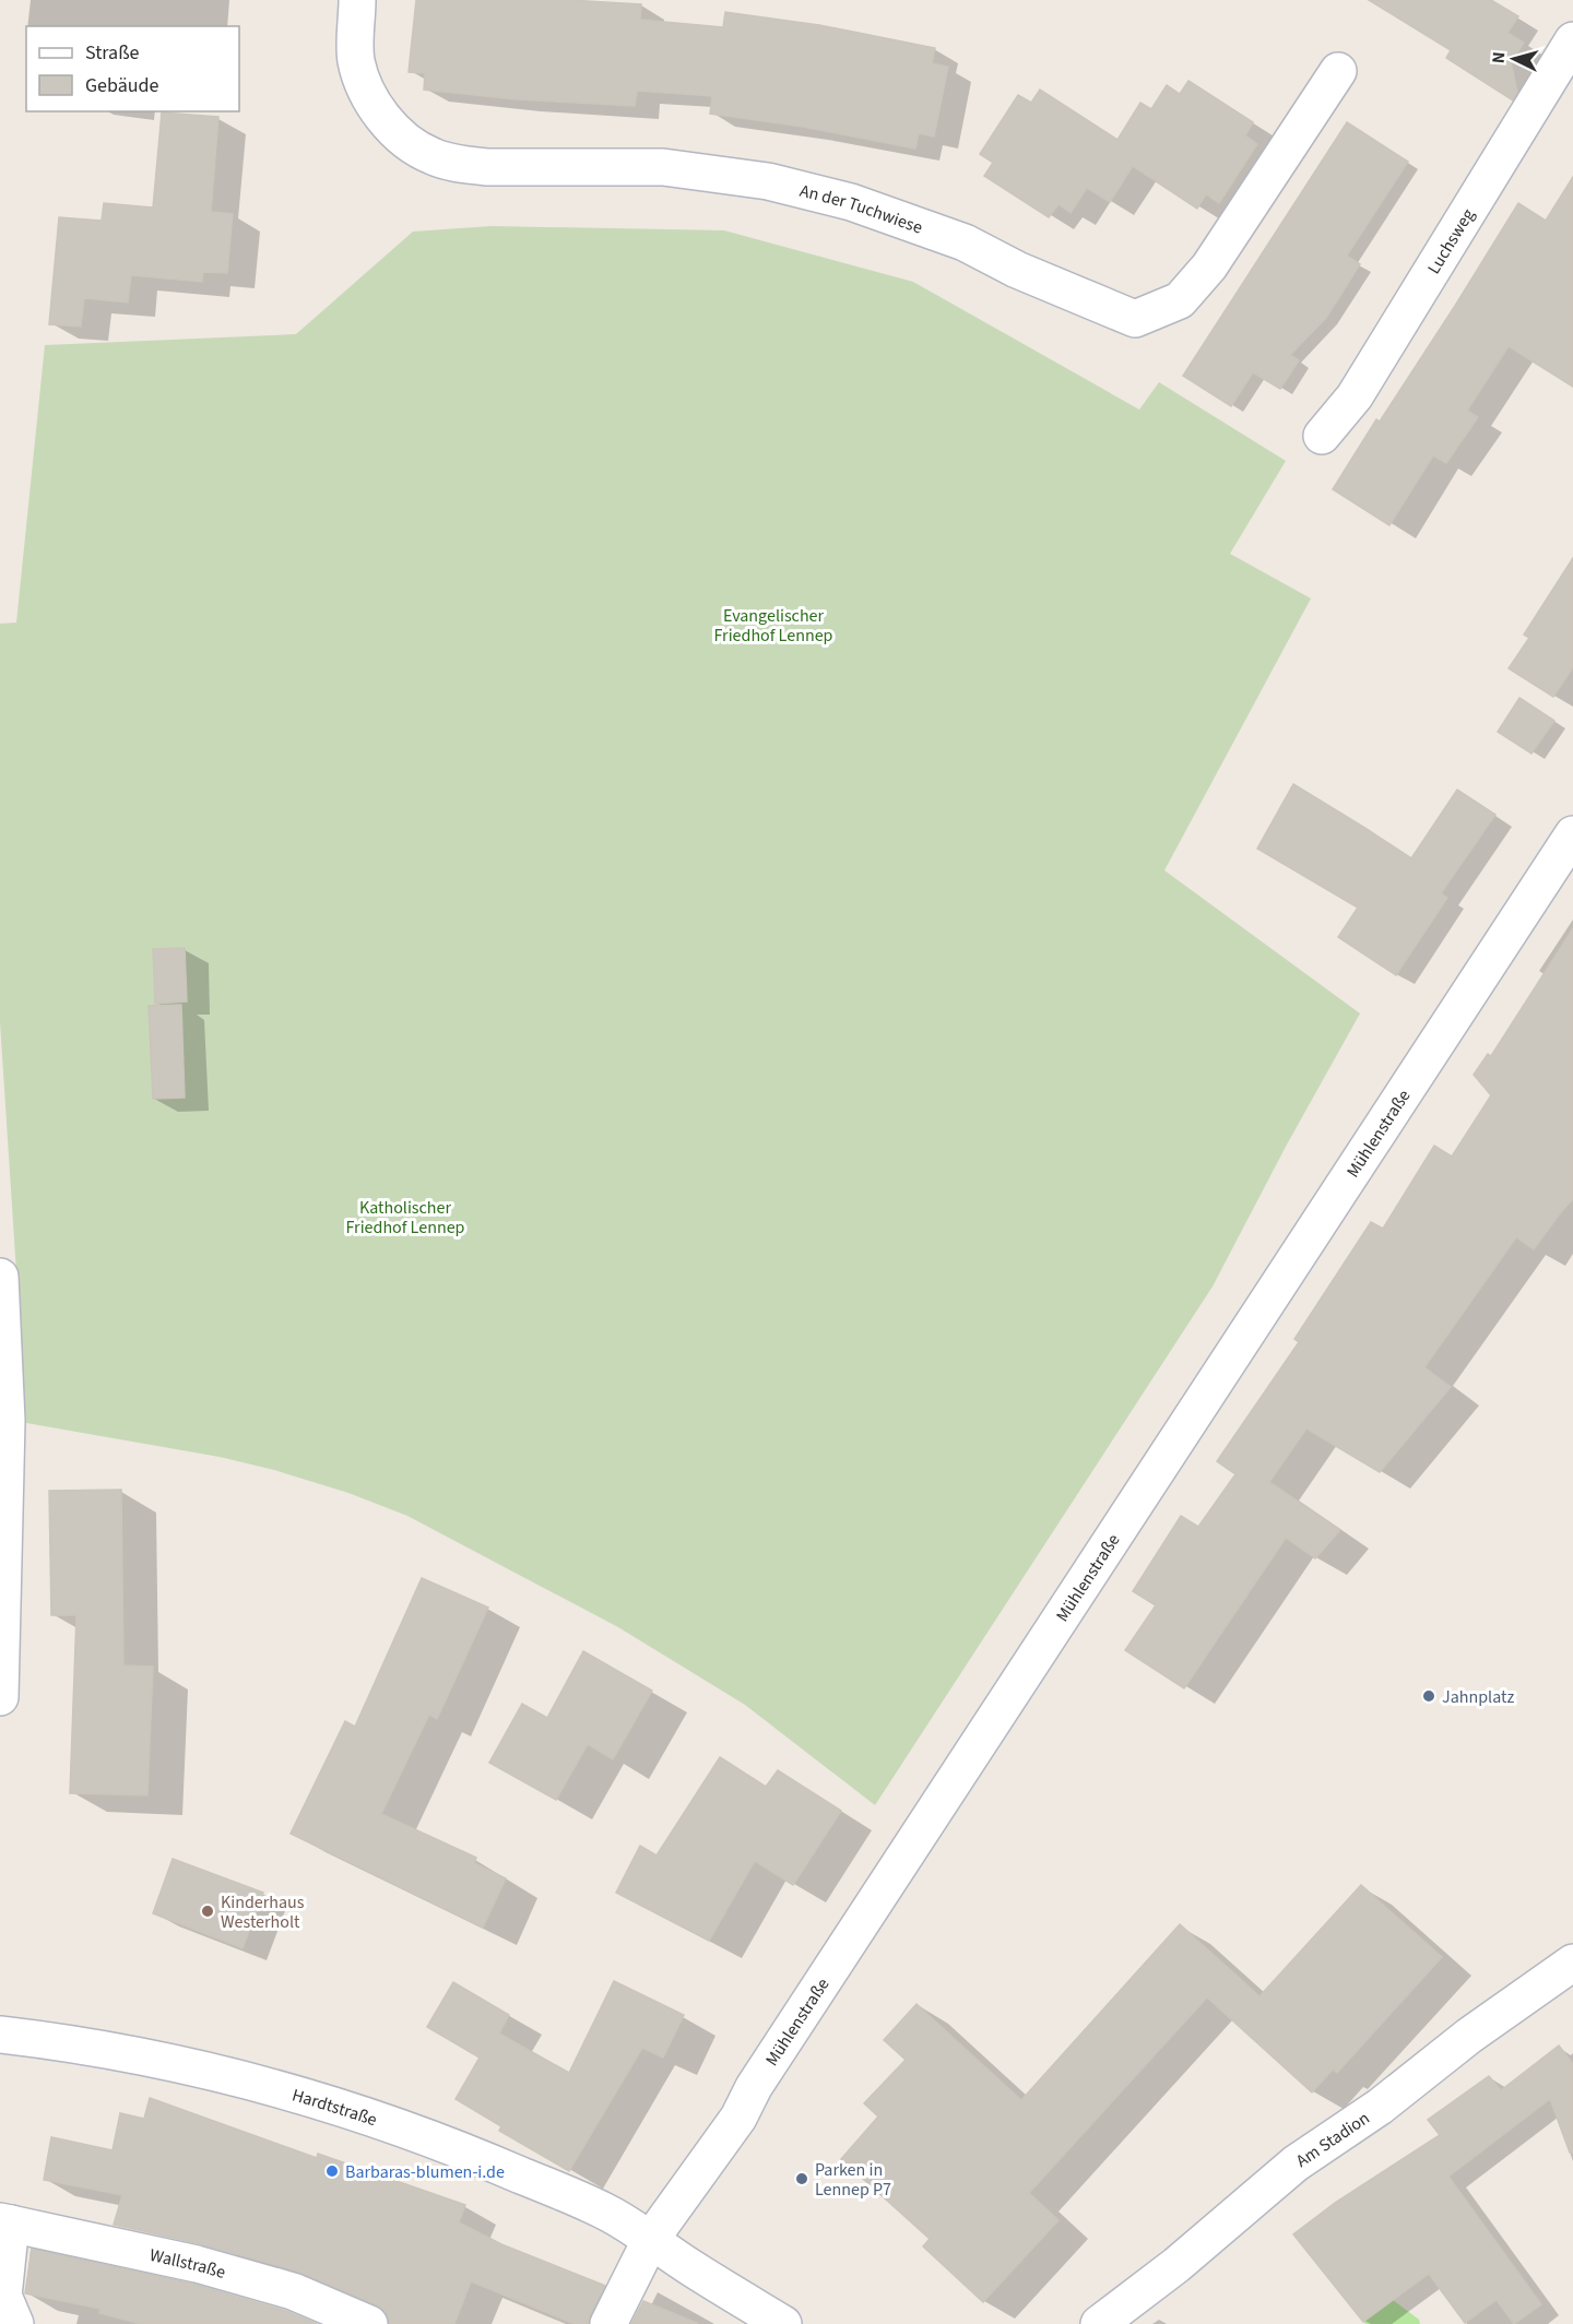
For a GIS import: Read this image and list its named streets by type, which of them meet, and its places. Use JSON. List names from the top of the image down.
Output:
{
  "streets": {
    "street": [
      "An der Tuchwiese",
      "Luchsweg",
      "Mühlenstraße",
      "Hardtstraße",
      "Am Stadion",
      "Wallstraße"
    ]
  },
  "crossings": [
    ["Mühlenstraße", "Hardtstraße"]
  ],
  "parks": ["Evangelischer Friedhof Lennep", "Katholischer Friedhof Lennep"],
  "places": [
    "Jahnplatz",
    "Kinderhaus Westerholt",
    "Barbaras-blumen-i.de",
    "Parken in Lennep P7"
  ],
  "legend": ["Straße", "Gebäude"],
  "north": "left"
}
